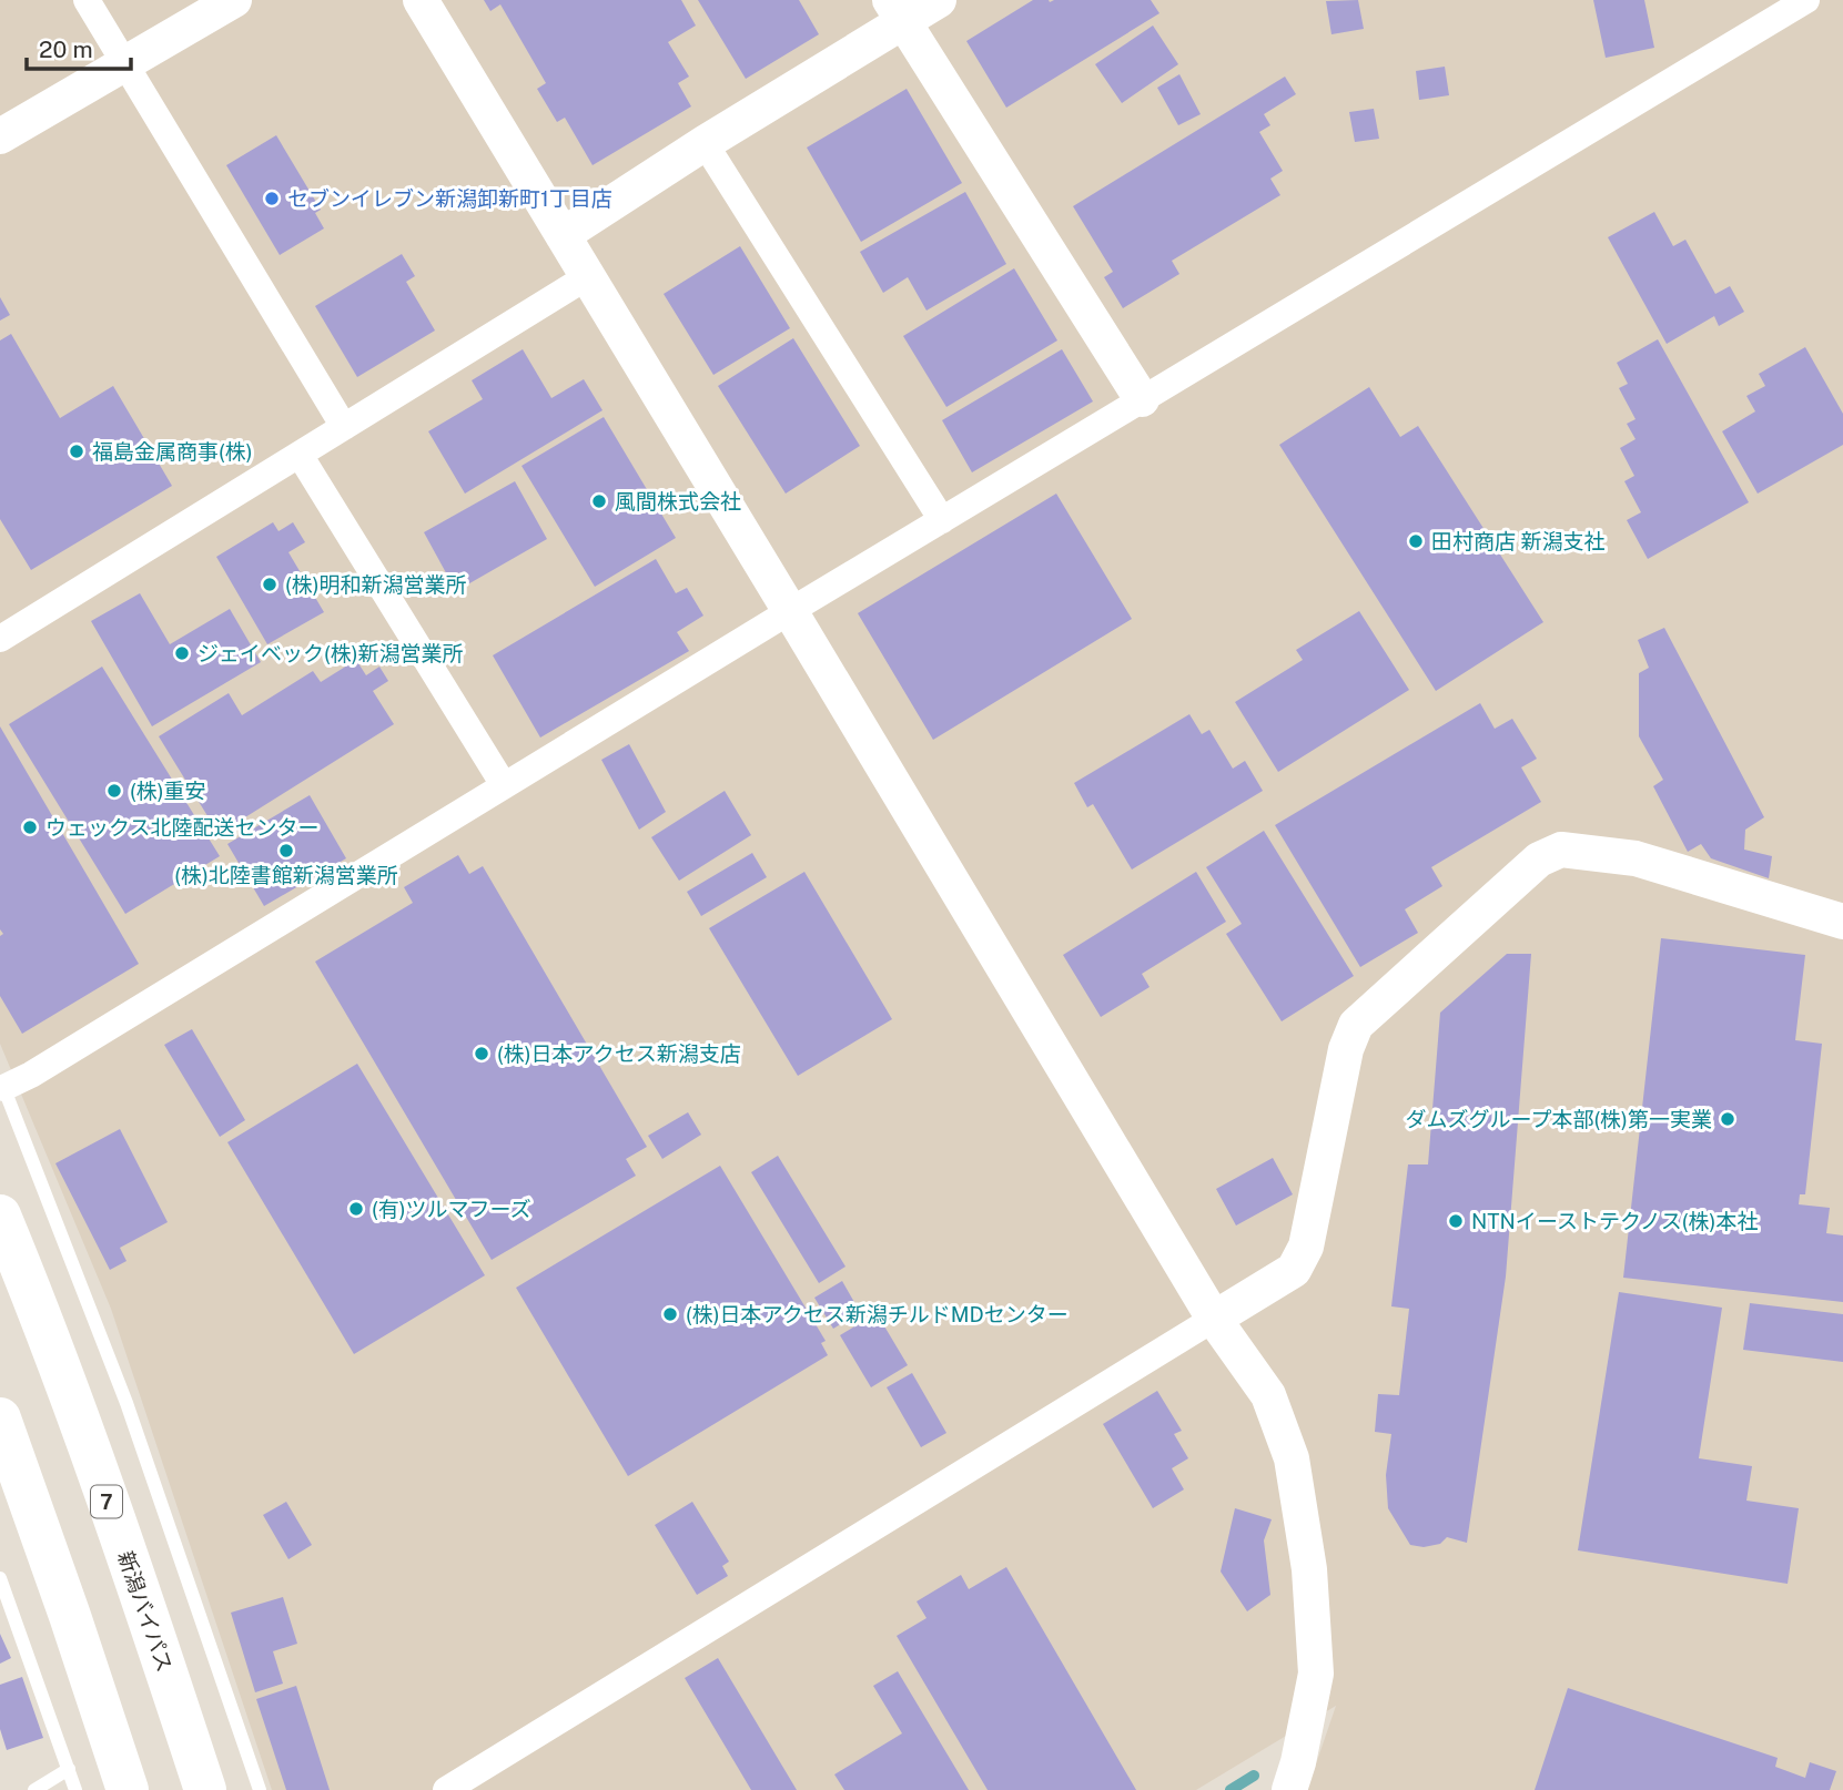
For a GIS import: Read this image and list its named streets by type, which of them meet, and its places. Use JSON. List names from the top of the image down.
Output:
{
  "streets": {
    "highway": ["7", "新潟バイパス"]
  },
  "places": [
    "セブンイレブン新潟卸新町1丁目店",
    "福島金属商事(株)",
    "風間株式会社",
    "田村商店 新潟支社",
    "(株)明和新潟営業所",
    "ジェイベック(株)新潟営業所",
    "(株)重安",
    "ウェックス北陸配送センター",
    "(株)北陸書館新潟営業所",
    "(株)日本アクセス新潟支店",
    "ダムズグループ本部(株)第一実業",
    "(有)ツルマフーズ",
    "NTNイーストテクノス(株)本社",
    "(株)日本アクセス新潟チルドMDセンター"
  ],
  "scale_bar": "20 m"
}
